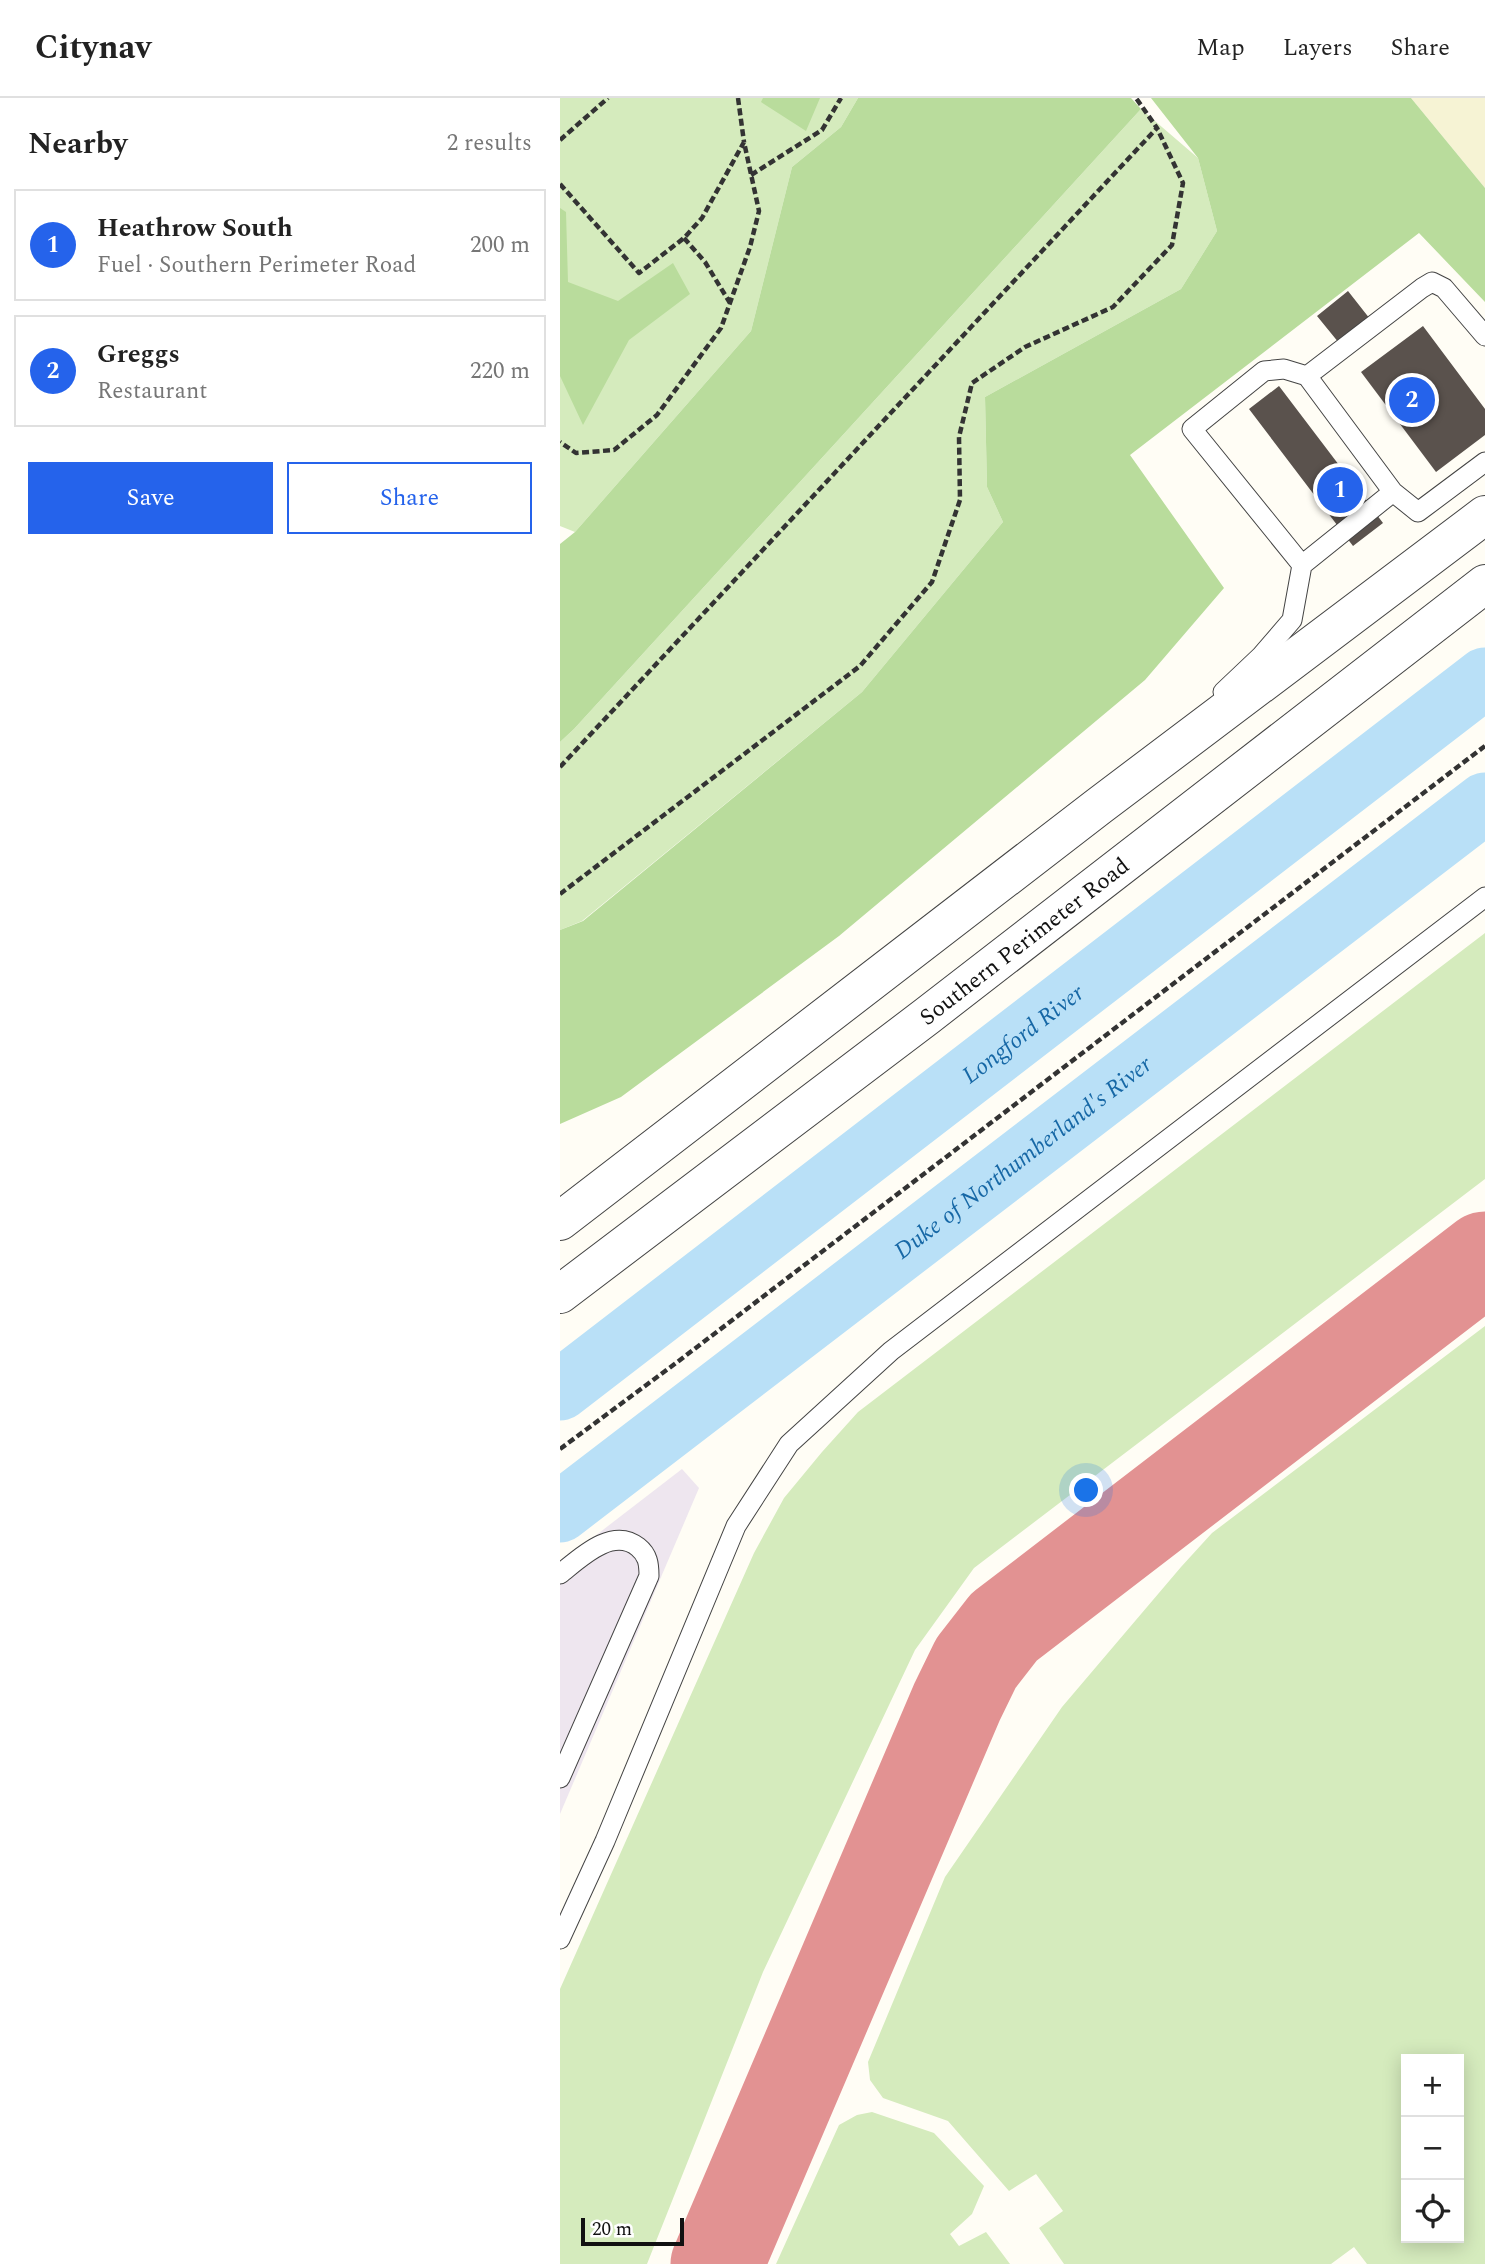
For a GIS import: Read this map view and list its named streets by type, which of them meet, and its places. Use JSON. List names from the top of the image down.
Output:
{
  "streets": {
    "street": ["Southern Perimeter Road"]
  },
  "water": ["Longford River", "Duke of Northumberland's River"],
  "scale_bar": "20 m",
  "page": {
    "header": "Citynav",
    "nav": ["Map", "Layers", "Share"],
    "heading": ["Nearby", "2 results"],
    "list": [
      {
        "mark": "1",
        "name": "Heathrow South",
        "note": "Fuel · Southern Perimeter Road",
        "value": "200 m"
      },
      {
        "mark": "2",
        "name": "Greggs",
        "note": "Restaurant",
        "value": "220 m"
      }
    ],
    "pins": ["2", "1"],
    "buttons": ["Save", "Share"],
    "map_buttons": ["+", "−"],
    "scale": "20 m"
  }
}
